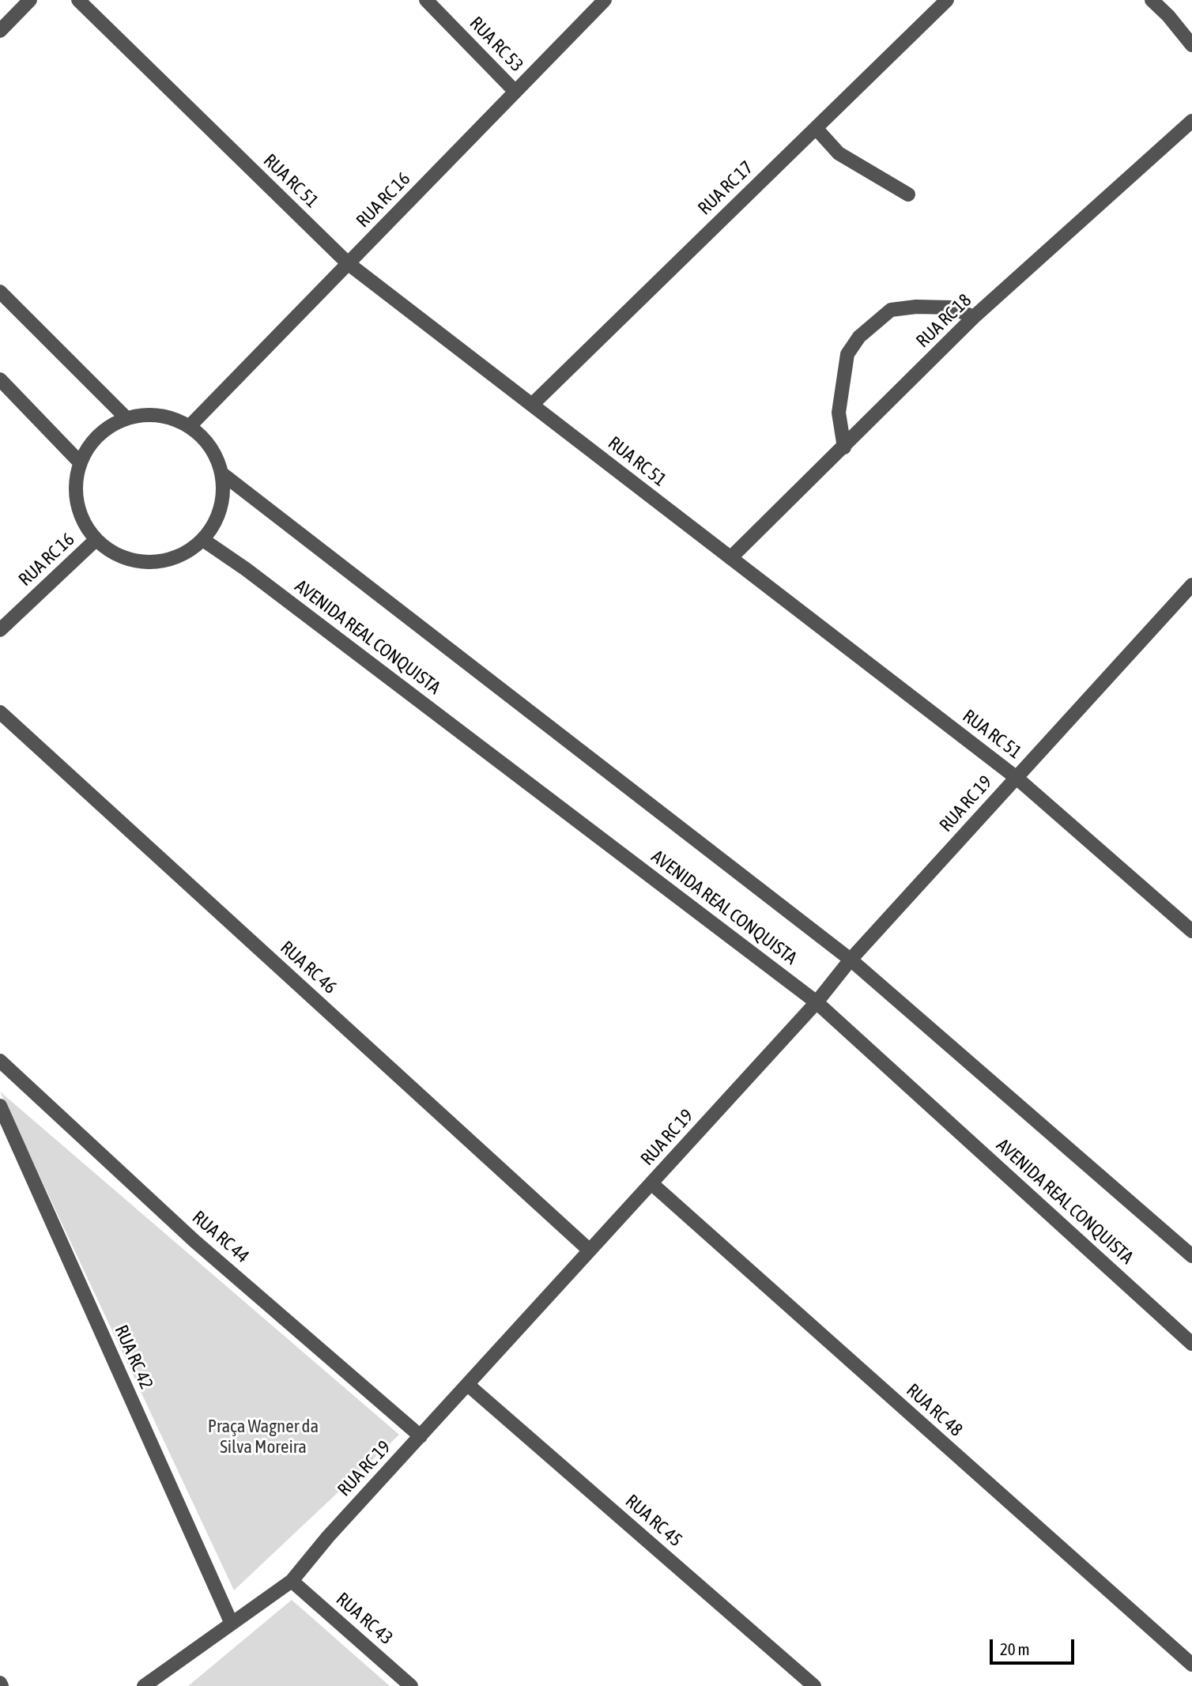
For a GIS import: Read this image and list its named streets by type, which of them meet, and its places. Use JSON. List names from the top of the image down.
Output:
{
  "streets": {
    "street": [
      "RUA RC 53",
      "RUA RC 51",
      "RUA RC 17",
      "RUA RC 16",
      "RUA RC 18",
      "AVENIDA REAL CONQUISTA",
      "RUA RC 19",
      "RUA RC 46",
      "RUA RC 44",
      "RUA RC 42",
      "RUA RC 48",
      "RUA RC 45",
      "RUA RC 43"
    ]
  },
  "crossings": [
    ["RUA RC 53", "RUA RC 16"],
    ["RUA RC 51", "RUA RC 17"],
    ["RUA RC 51", "RUA RC 16"],
    ["RUA RC 51", "RUA RC 18"],
    ["RUA RC 51", "RUA RC 19"],
    ["RUA RC 16", "AVENIDA REAL CONQUISTA"],
    ["AVENIDA REAL CONQUISTA", "RUA RC 19"],
    ["RUA RC 19", "RUA RC 46"],
    ["RUA RC 19", "RUA RC 44"],
    ["RUA RC 19", "RUA RC 42"],
    ["RUA RC 19", "RUA RC 48"],
    ["RUA RC 19", "RUA RC 45"],
    ["RUA RC 19", "RUA RC 43"]
  ],
  "parks": ["Praça Wagner da Silva Moreira"],
  "scale_bar": "20 m"
}
